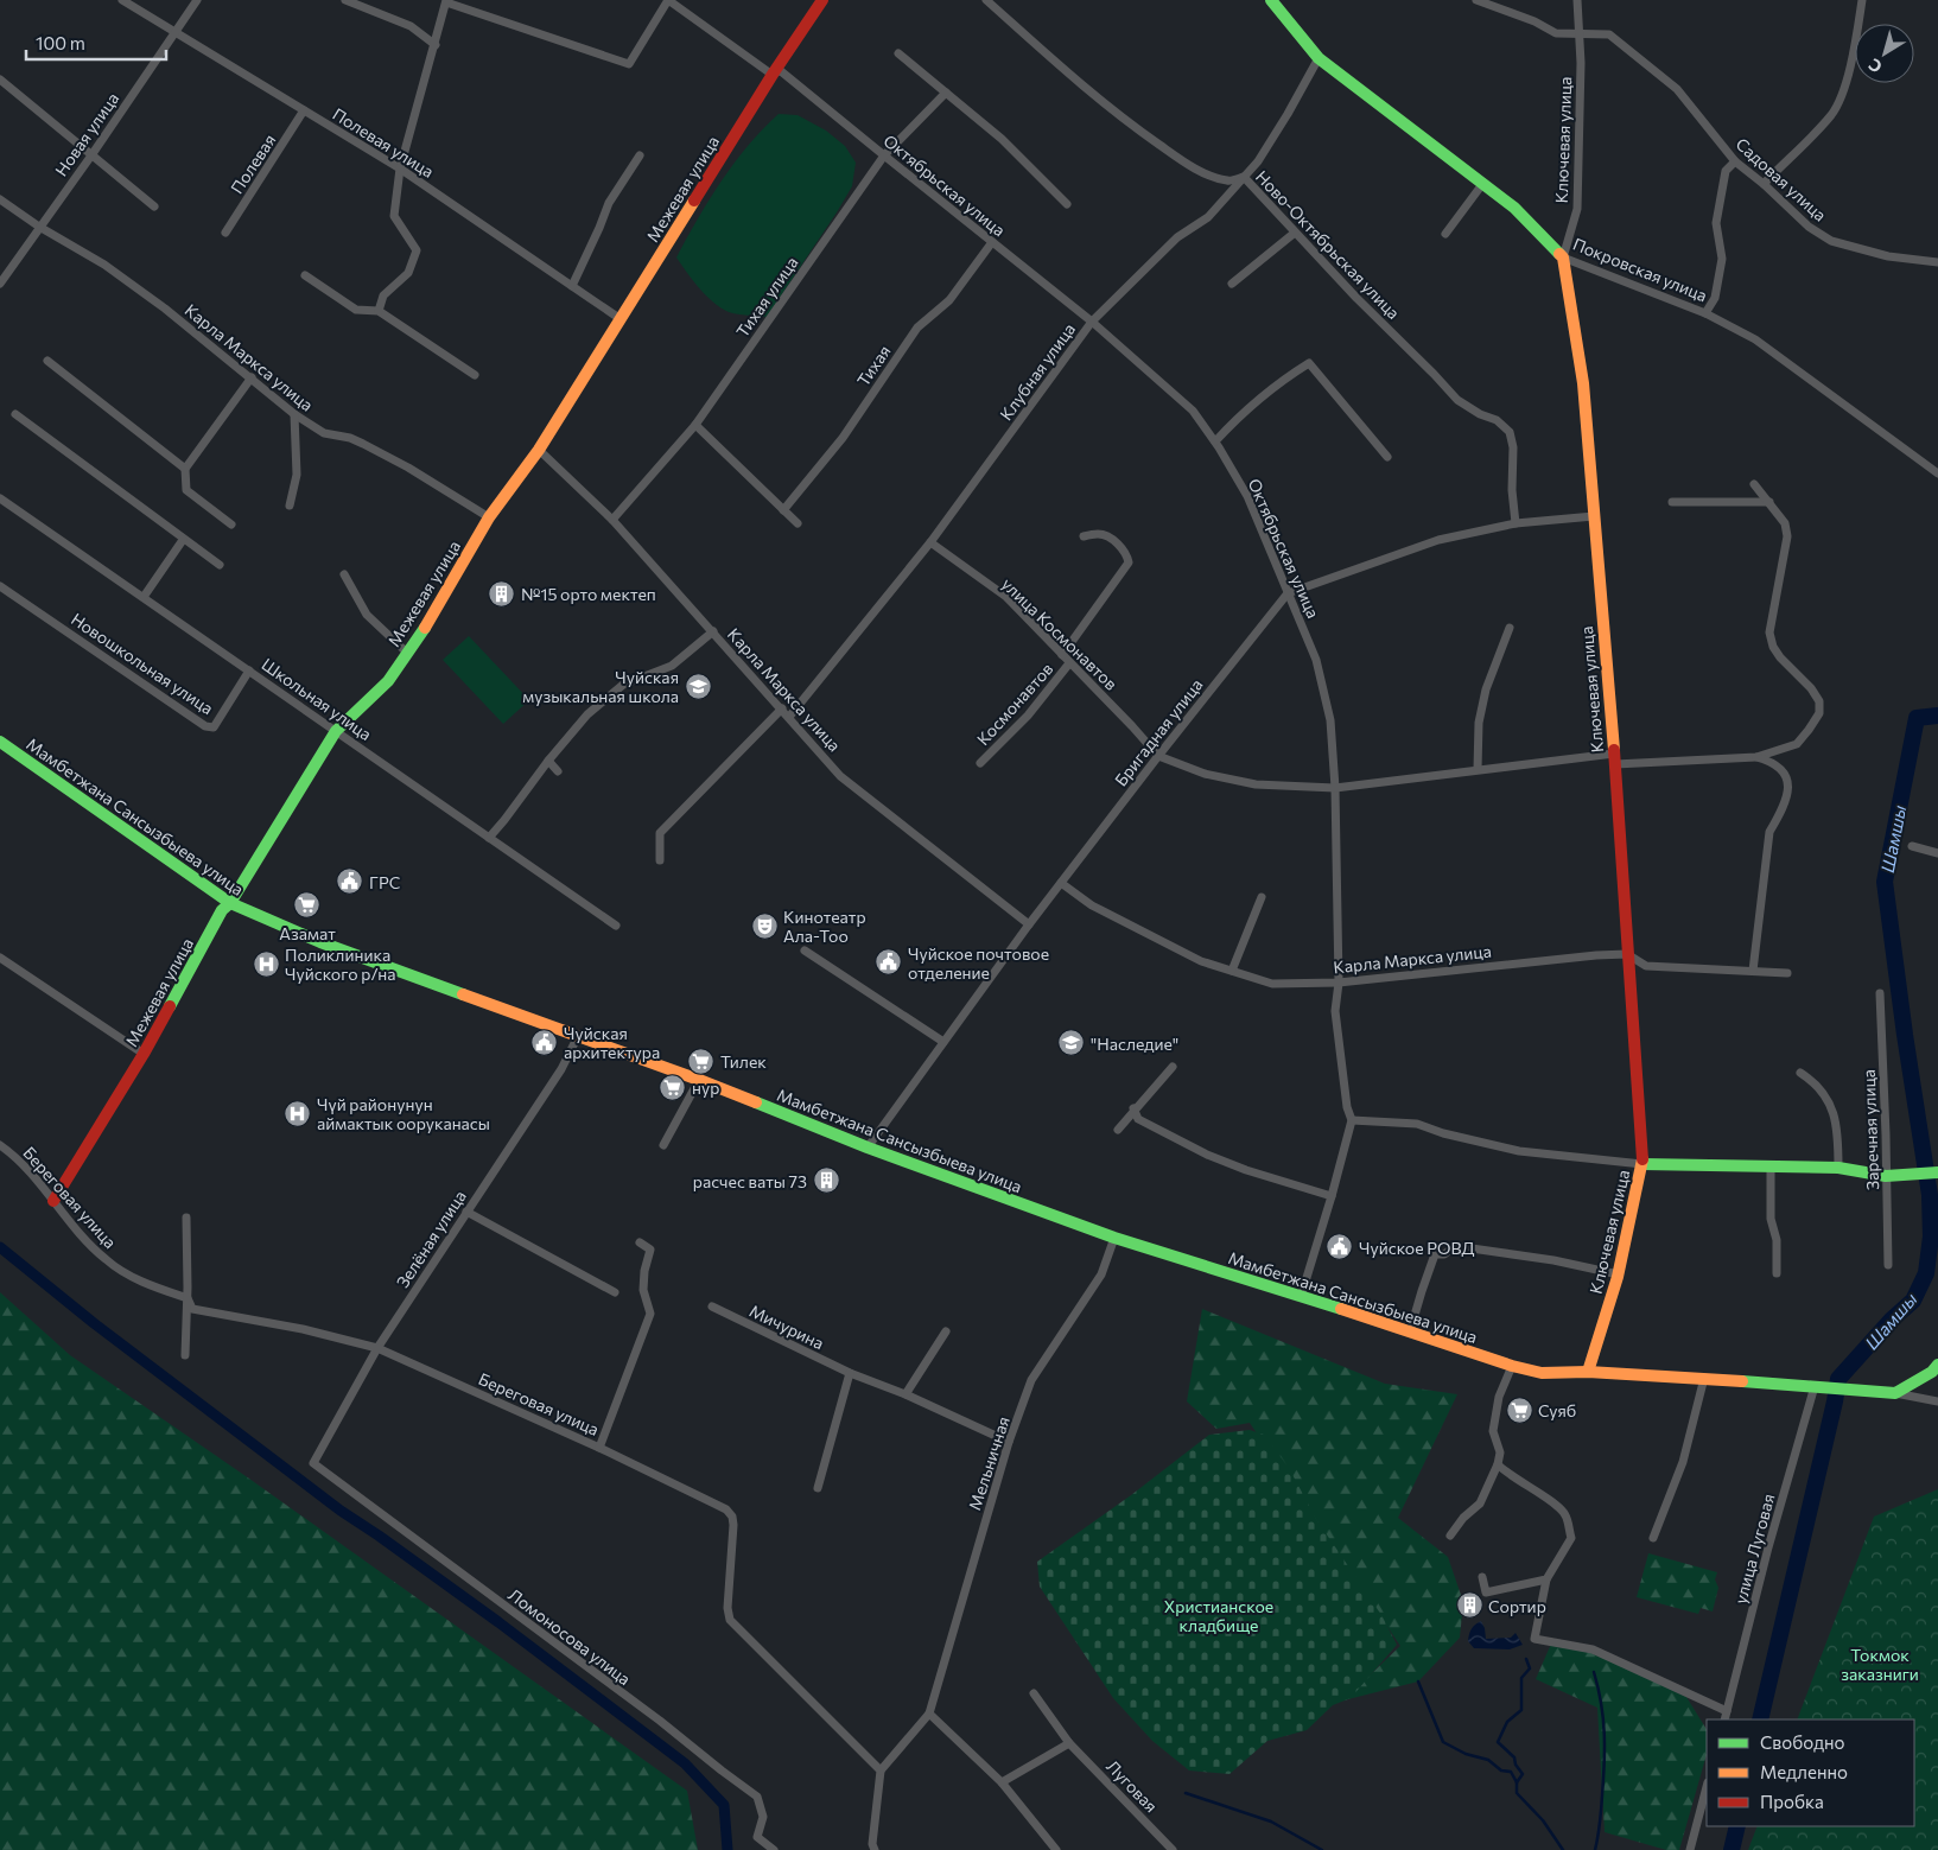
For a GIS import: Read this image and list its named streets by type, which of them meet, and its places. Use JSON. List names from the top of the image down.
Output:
{
  "streets": {
    "street": [
      "Новая улица",
      "Ключевая улица",
      "Полевая улица",
      "Полевая",
      "Садовая улица",
      "Октябрьская улица",
      "Межевая улица",
      "Ново-Октябрьская улица",
      "Покровская улица",
      "Тихая улица",
      "Карла Маркса улица",
      "Тихая",
      "Клубная улица",
      "улица Космонавтов",
      "Новошкольная улица",
      "Школьная улица",
      "Космонавтов",
      "Бригадная улица",
      "Мамбетжана Сансызбыева улица",
      "Заречная улица",
      "Береговая улица",
      "Зелёная улица",
      "Мичурина",
      "Мельничная",
      "улица Луговая",
      "Ломоносова улица",
      "Луговая"
    ]
  },
  "crossings": [
    ["Новая улица", "Полевая улица"],
    ["Новая улица", "Карла Маркса улица"],
    ["Ключевая улица", "Садовая улица"],
    ["Ключевая улица", "Покровская улица"],
    ["Ключевая улица", "Карла Маркса улица"],
    ["Ключевая улица", "Мамбетжана Сансызбыева улица"],
    ["Полевая улица", "Полевая"],
    ["Полевая улица", "Межевая улица"],
    ["Октябрьская улица", "Межевая улица"],
    ["Октябрьская улица", "Тихая улица"],
    ["Октябрьская улица", "Карла Маркса улица"],
    ["Октябрьская улица", "Тихая"],
    ["Октябрьская улица", "Клубная улица"],
    ["Октябрьская улица", "Бригадная улица"],
    ["Октябрьская улица", "Мамбетжана Сансызбыева улица"],
    ["Межевая улица", "Карла Маркса улица"],
    ["Межевая улица", "Школьная улица"],
    ["Межевая улица", "Мамбетжана Сансызбыева улица"],
    ["Межевая улица", "Береговая улица"],
    ["Ново-Октябрьская улица", "Клубная улица"],
    ["Покровская улица", "Клубная улица"],
    ["Тихая улица", "Карла Маркса улица"],
    ["Карла Маркса улица", "Клубная улица"],
    ["Карла Маркса улица", "Бригадная улица"],
    ["Клубная улица", "улица Космонавтов"],
    ["улица Космонавтов", "Космонавтов"],
    ["улица Космонавтов", "Бригадная улица"],
    ["Новошкольная улица", "Школьная улица"],
    ["Бригадная улица", "Мамбетжана Сансызбыева улица"],
    ["Мамбетжана Сансызбыева улица", "Зелёная улица"],
    ["Мамбетжана Сансызбыева улица", "Мельничная"],
    ["Мамбетжана Сансызбыева улица", "улица Луговая"],
    ["Береговая улица", "Зелёная улица"],
    ["Береговая улица", "Мельничная"],
    ["Зелёная улица", "Ломоносова улица"],
    ["Мичурина", "Мельничная"]
  ],
  "water": ["Шамшы"],
  "parks": ["Христианское кладбище", "Токмок заказниги"],
  "places": {
    "building": ["№15 орто мектеп", "расчес ваты 73", "Сортир"],
    "school or university": ["Чуйская музыкальная школа", "\"Наследие\""],
    "public building": [
      "ГРС",
      "Чуйское почтовое отделение",
      "Чуйская архитектура",
      "Чуйское РОВД"
    ],
    "supermarket": [
      "Азамат",
      "Тилек",
      "нур",
      "Суяб"
    ],
    "theatre": ["Кинотеатр Ала-Тоо"],
    "hospital": ["Поликлиника Чуйского р/на", "Чүй районунун аймактык ооруканасы"]
  },
  "legend": ["Свободно", "Медленно", "Пробка"],
  "scale_bar": "100 m",
  "north": "bottom left"
}
